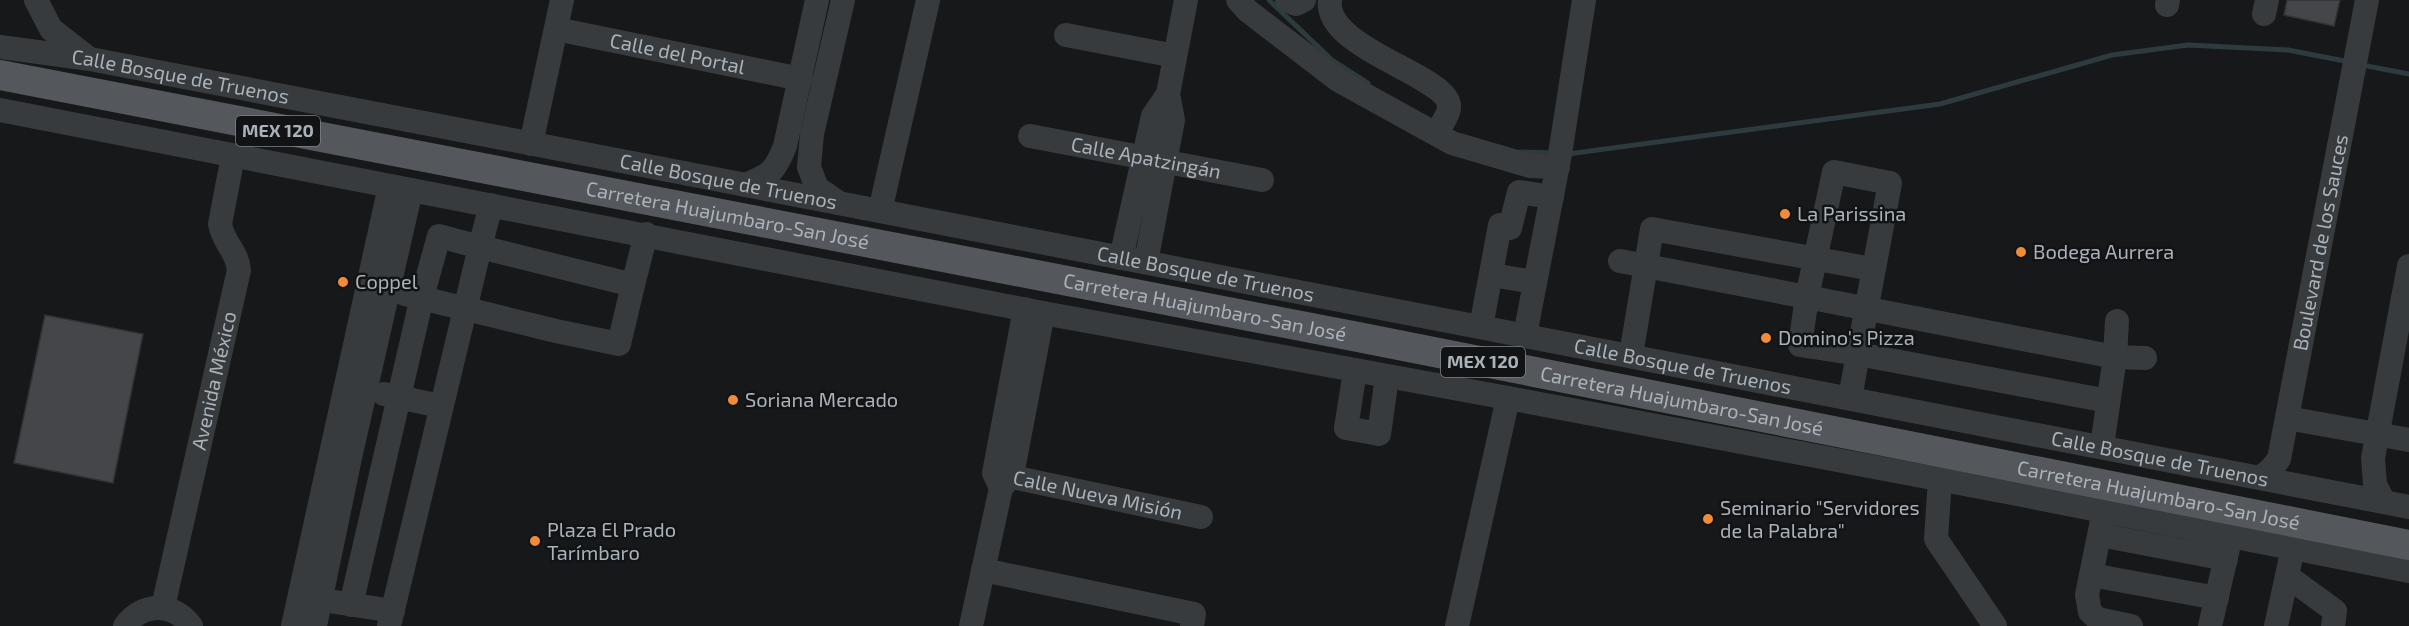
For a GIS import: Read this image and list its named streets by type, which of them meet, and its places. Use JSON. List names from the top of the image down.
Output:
{
  "streets": {
    "main road": ["MEX 120", "Carretera Huajumbaro-San José"],
    "street": [
      "Calle del Portal",
      "Calle Bosque de Truenos",
      "Calle Apatzingán",
      "Boulevard de los Sauces",
      "Avenida México",
      "Calle Nueva Misión"
    ]
  },
  "crossings": [
    ["Calle Bosque de Truenos", "Boulevard de los Sauces"]
  ],
  "places": [
    "La Parissina",
    "Bodega Aurrera",
    "Coppel",
    "Domino's Pizza",
    "Soriana Mercado",
    "Seminario \"Servidores de la Palabra\"",
    "Plaza El Prado Tarímbaro"
  ]
}
